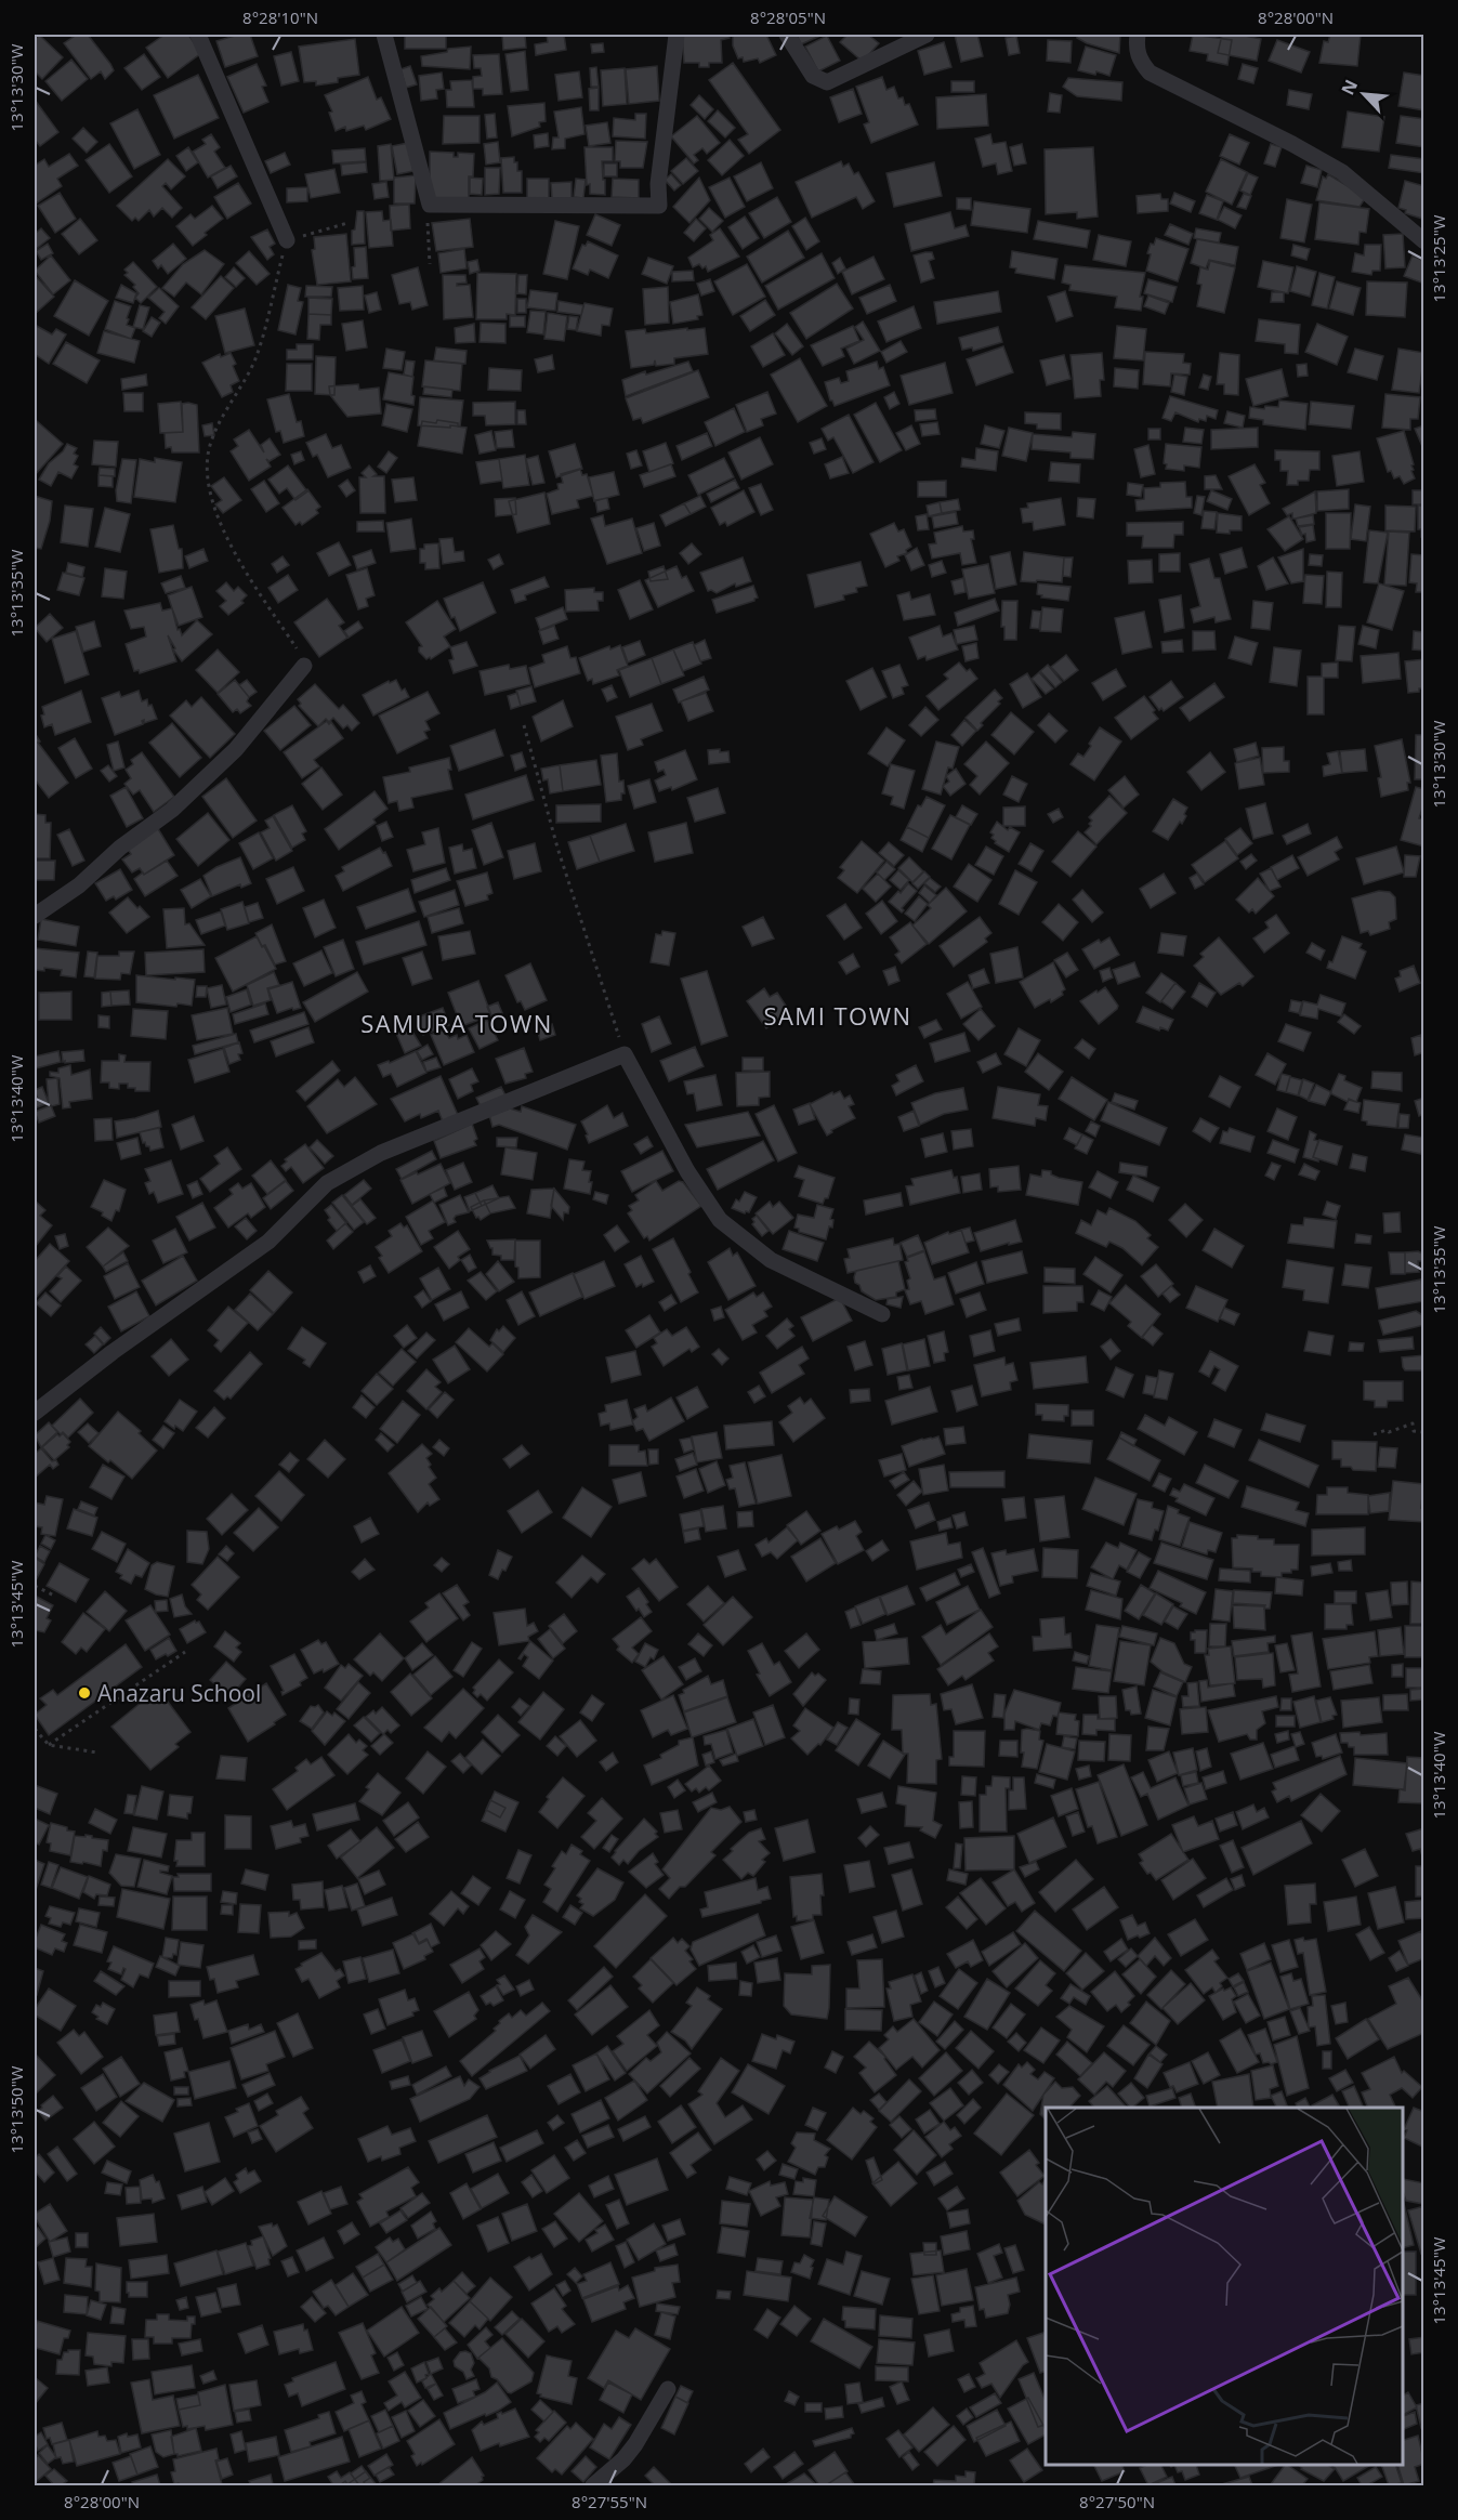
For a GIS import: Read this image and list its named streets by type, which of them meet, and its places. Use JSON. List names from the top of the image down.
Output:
{
  "districts": ["SAMI TOWN", "SAMURA TOWN"],
  "places": ["Anazaru School"],
  "north": "top left",
  "coordinates": [
    "8°28'10\"N",
    "8°28'05\"N",
    "8°28'00\"N",
    "13°13'30\"W",
    "13°13'25\"W",
    "13°13'35\"W",
    "13°13'40\"W",
    "13°13'45\"W",
    "13°13'50\"W",
    "8°27'55\"N",
    "8°27'50\"N"
  ]
}
